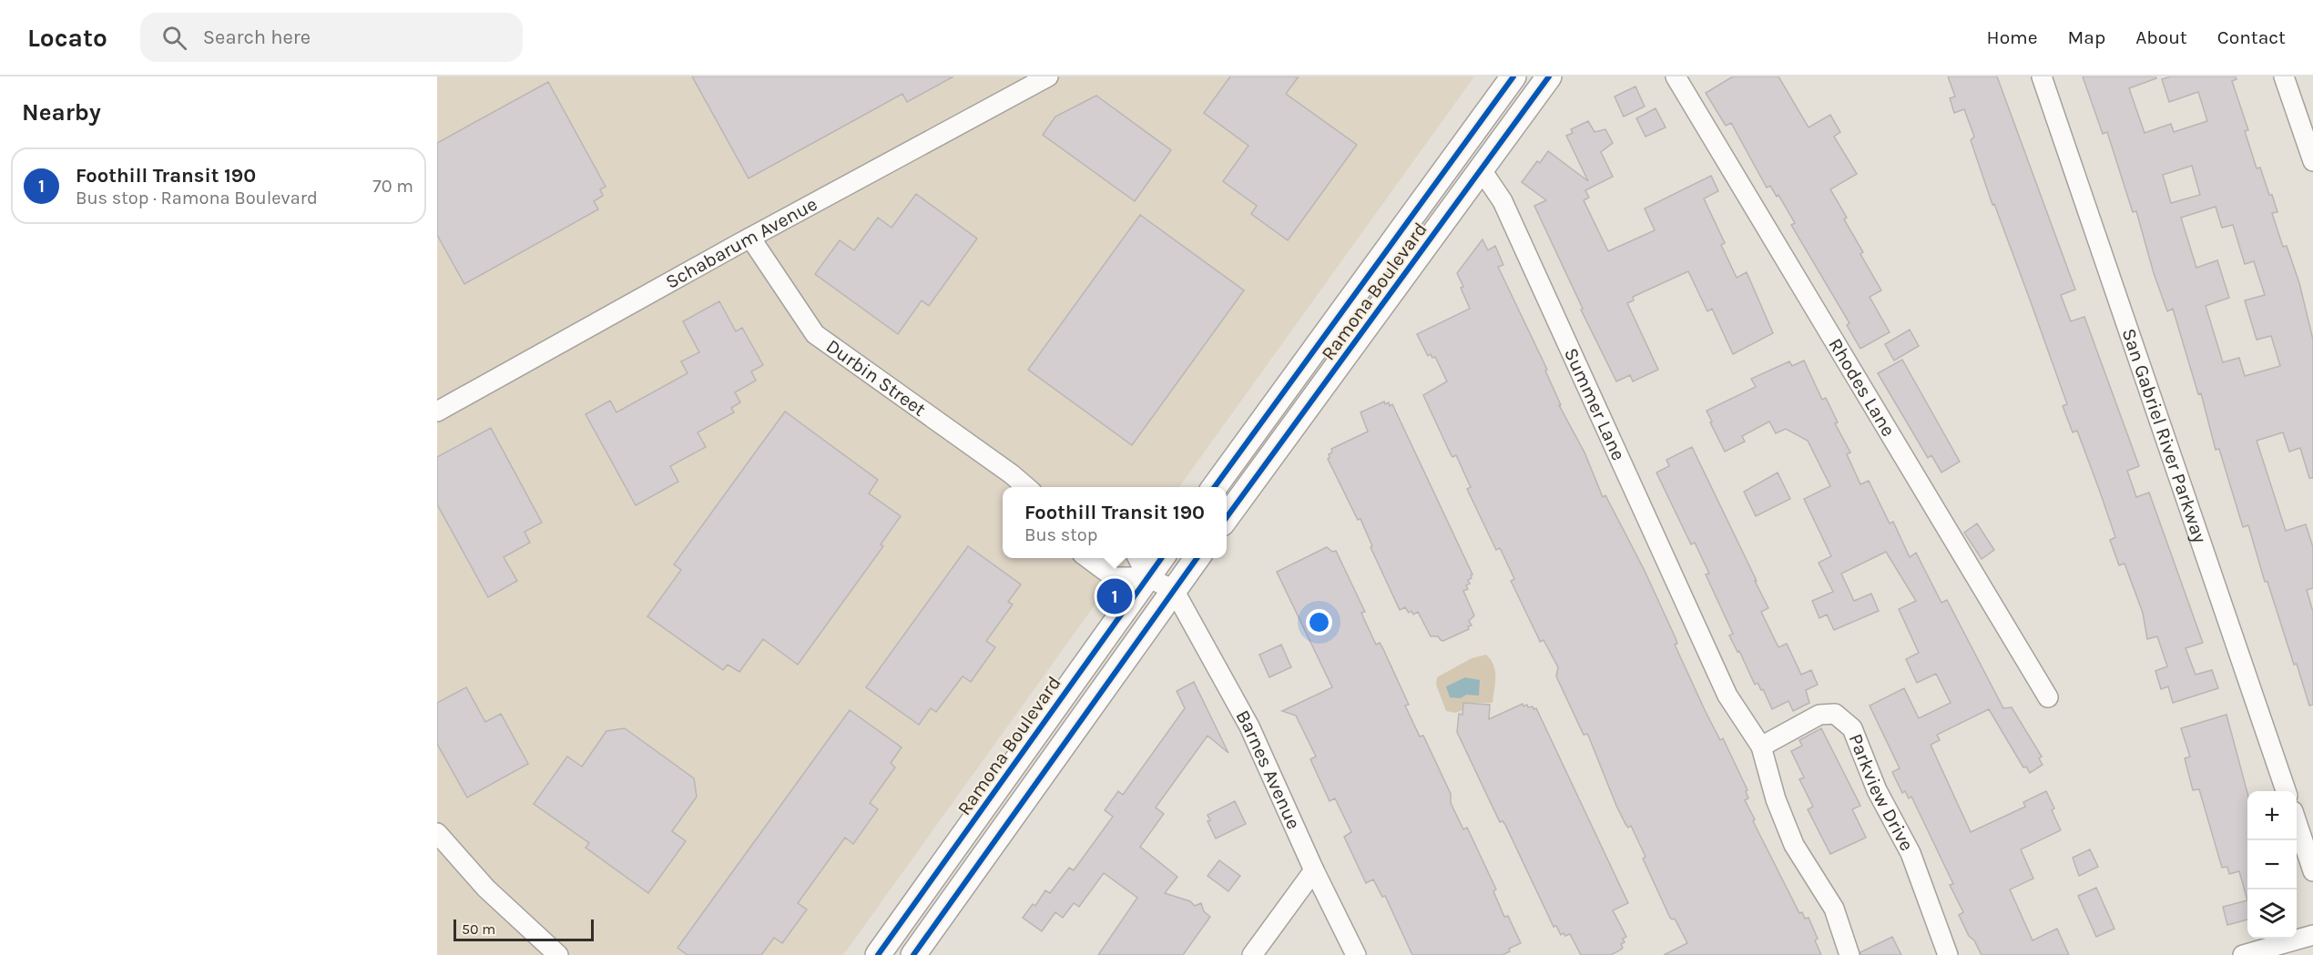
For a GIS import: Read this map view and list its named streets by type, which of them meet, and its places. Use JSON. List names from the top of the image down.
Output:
{
  "streets": {
    "main road": ["Ramona Boulevard"],
    "street": [
      "Schabarum Avenue",
      "Durbin Street",
      "Rhodes Lane",
      "Summer Lane",
      "San Gabriel River Parkway",
      "Barnes Avenue",
      "Parkview Drive"
    ]
  },
  "crossings": [
    ["Schabarum Avenue", "Durbin Street"],
    ["Ramona Boulevard", "Summer Lane"],
    ["Summer Lane", "Parkview Drive"]
  ],
  "scale_bar": "50 m",
  "page": {
    "header": "Locato",
    "search": "Search here",
    "nav": [
      "Home",
      "Map",
      "About",
      "Contact"
    ],
    "heading": "Nearby",
    "list": [
      {
        "mark": "1",
        "name": "Foothill Transit 190",
        "note": "Bus stop · Ramona Boulevard",
        "value": "70 m"
      }
    ],
    "popup": ["Foothill Transit 190", "Bus stop"],
    "pins": "1",
    "map_buttons": ["+", "−"],
    "scale": "50 m"
  }
}
